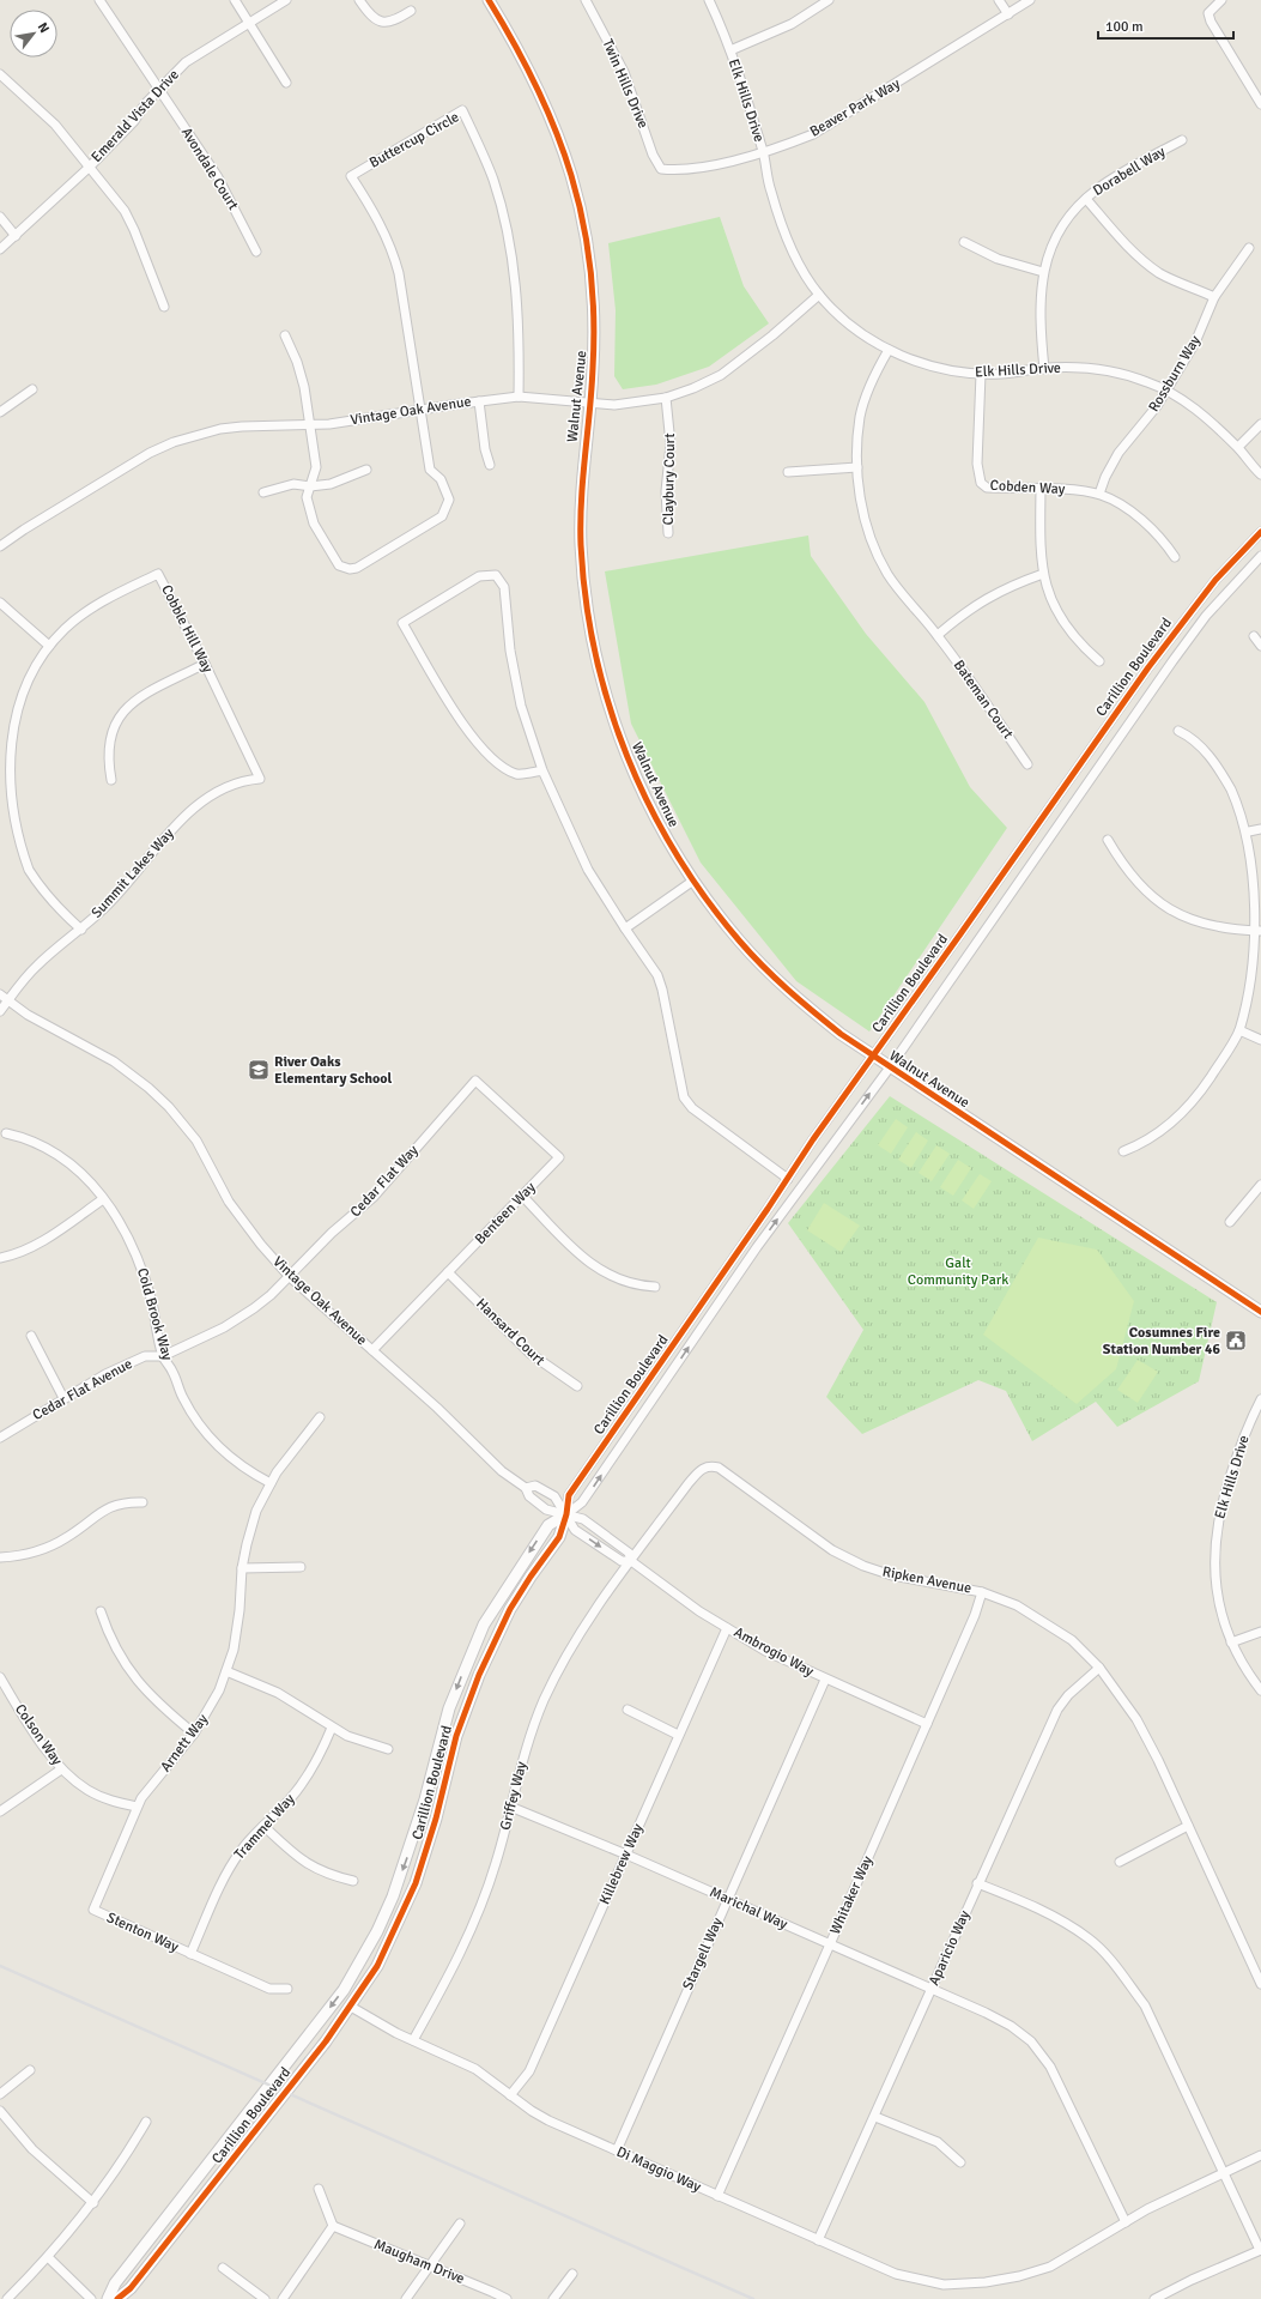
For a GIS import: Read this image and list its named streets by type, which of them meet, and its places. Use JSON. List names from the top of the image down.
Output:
{
  "streets": {
    "street": [
      "Twin Hills Drive",
      "Elk Hills Drive",
      "Beaver Park Way",
      "Emerald Vista Drive",
      "Buttercup Circle",
      "Avondale Court",
      "Dorabell Way",
      "Rossburn Way",
      "Walnut Avenue",
      "Vintage Oak Avenue",
      "Claybury Court",
      "Cobden Way",
      "Cobble Hill Way",
      "Carillion Boulevard",
      "Bateman Court",
      "Summit Lakes Way",
      "Cedar Flat Way",
      "Benteen Way",
      "Cold Brook Way",
      "Hansard Court",
      "Cedar Flat Avenue",
      "Ripken Avenue",
      "Ambrogio Way",
      "Colson Way",
      "Arnett Way",
      "Griffey Way",
      "Trammel Way",
      "Killebrew Way",
      "Whitaker Way",
      "Marichal Way",
      "Stenton Way",
      "Aparicio Way",
      "Stargell Way",
      "Di Maggio Way",
      "Maugham Drive"
    ]
  },
  "crossings": [
    ["Twin Hills Drive", "Beaver Park Way"],
    ["Elk Hills Drive", "Beaver Park Way"],
    ["Elk Hills Drive", "Dorabell Way"],
    ["Elk Hills Drive", "Rossburn Way"],
    ["Elk Hills Drive", "Vintage Oak Avenue"],
    ["Elk Hills Drive", "Cobden Way"],
    ["Elk Hills Drive", "Bateman Court"],
    ["Emerald Vista Drive", "Avondale Court"],
    ["Buttercup Circle", "Vintage Oak Avenue"],
    ["Rossburn Way", "Cobden Way"],
    ["Walnut Avenue", "Vintage Oak Avenue"],
    ["Walnut Avenue", "Carillion Boulevard"],
    ["Vintage Oak Avenue", "Claybury Court"],
    ["Vintage Oak Avenue", "Carillion Boulevard"],
    ["Vintage Oak Avenue", "Summit Lakes Way"],
    ["Vintage Oak Avenue", "Cedar Flat Way"],
    ["Vintage Oak Avenue", "Benteen Way"],
    ["Vintage Oak Avenue", "Cedar Flat Avenue"],
    ["Vintage Oak Avenue", "Ambrogio Way"],
    ["Cobble Hill Way", "Summit Lakes Way"],
    ["Carillion Boulevard", "Ambrogio Way"],
    ["Carillion Boulevard", "Di Maggio Way"],
    ["Cedar Flat Way", "Benteen Way"],
    ["Cedar Flat Way", "Cedar Flat Avenue"],
    ["Benteen Way", "Hansard Court"],
    ["Cold Brook Way", "Cedar Flat Avenue"],
    ["Cold Brook Way", "Arnett Way"],
    ["Ripken Avenue", "Ambrogio Way"],
    ["Ripken Avenue", "Griffey Way"],
    ["Ripken Avenue", "Whitaker Way"],
    ["Ripken Avenue", "Aparicio Way"],
    ["Ambrogio Way", "Griffey Way"],
    ["Ambrogio Way", "Killebrew Way"],
    ["Ambrogio Way", "Whitaker Way"],
    ["Ambrogio Way", "Stargell Way"],
    ["Colson Way", "Arnett Way"],
    ["Arnett Way", "Stenton Way"],
    ["Griffey Way", "Marichal Way"],
    ["Griffey Way", "Di Maggio Way"],
    ["Trammel Way", "Stenton Way"],
    ["Killebrew Way", "Marichal Way"],
    ["Killebrew Way", "Di Maggio Way"],
    ["Whitaker Way", "Marichal Way"],
    ["Whitaker Way", "Di Maggio Way"],
    ["Marichal Way", "Aparicio Way"],
    ["Marichal Way", "Stargell Way"],
    ["Marichal Way", "Di Maggio Way"],
    ["Aparicio Way", "Di Maggio Way"],
    ["Stargell Way", "Di Maggio Way"]
  ],
  "parks": ["Galt Community Park"],
  "places": {
    "school or university": ["River Oaks Elementary School"],
    "public building": ["Cosumnes Fire Station Number 46"]
  },
  "scale_bar": "100 m",
  "north": "top right"
}
